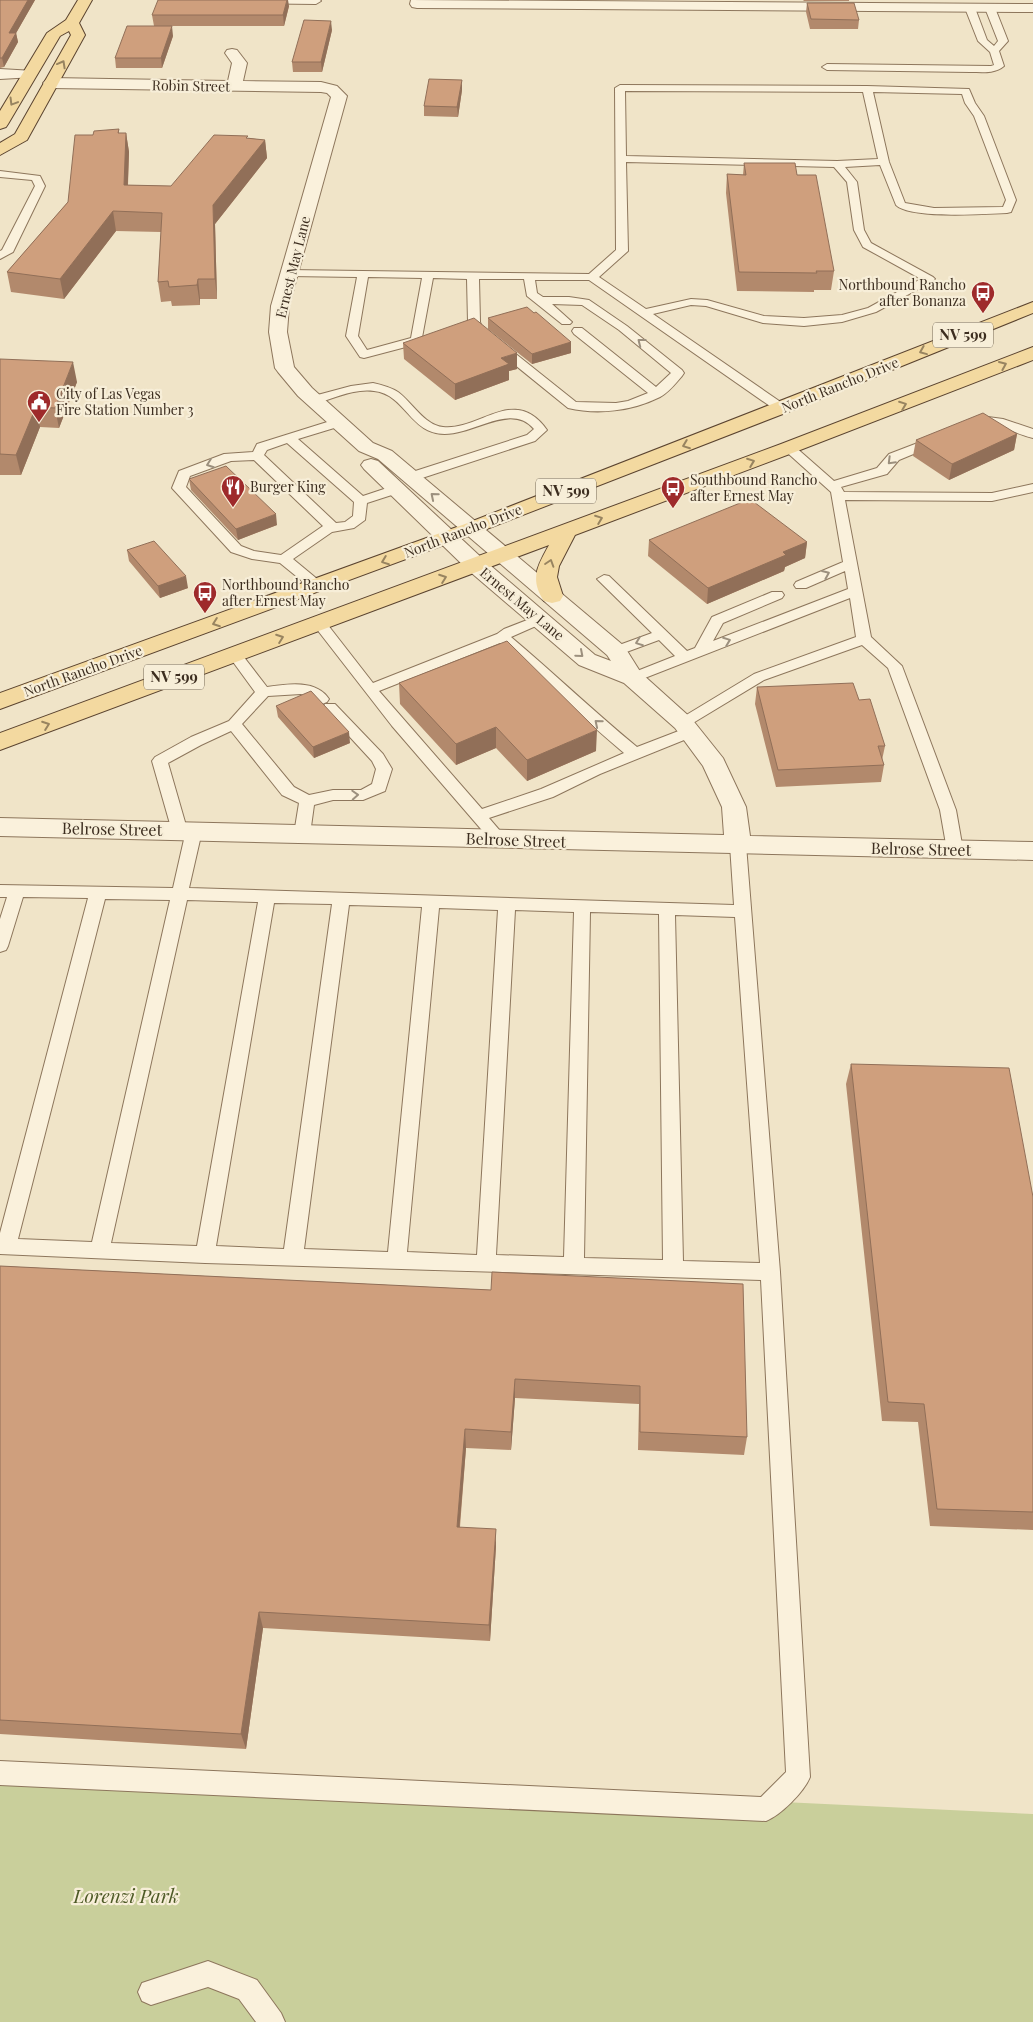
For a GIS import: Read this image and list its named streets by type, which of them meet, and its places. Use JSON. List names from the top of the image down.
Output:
{
  "streets": {
    "main road": ["NV 599", "North Rancho Drive"],
    "street": ["Robin Street", "Ernest May Lane", "Belrose Street"]
  },
  "crossings": [
    ["Robin Street", "Ernest May Lane"],
    ["Ernest May Lane", "NV 599"],
    ["Ernest May Lane", "North Rancho Drive"],
    ["Ernest May Lane", "Belrose Street"]
  ],
  "parks": ["Lorenzi Park"],
  "places": {
    "bus stop": ["Northbound Rancho after Bonanza", "Southbound Rancho after Ernest May", "Northbound Rancho after Ernest May"],
    "public building": ["City of Las Vegas Fire Station Number 3"],
    "restaurant": ["Burger King"]
  }
}
